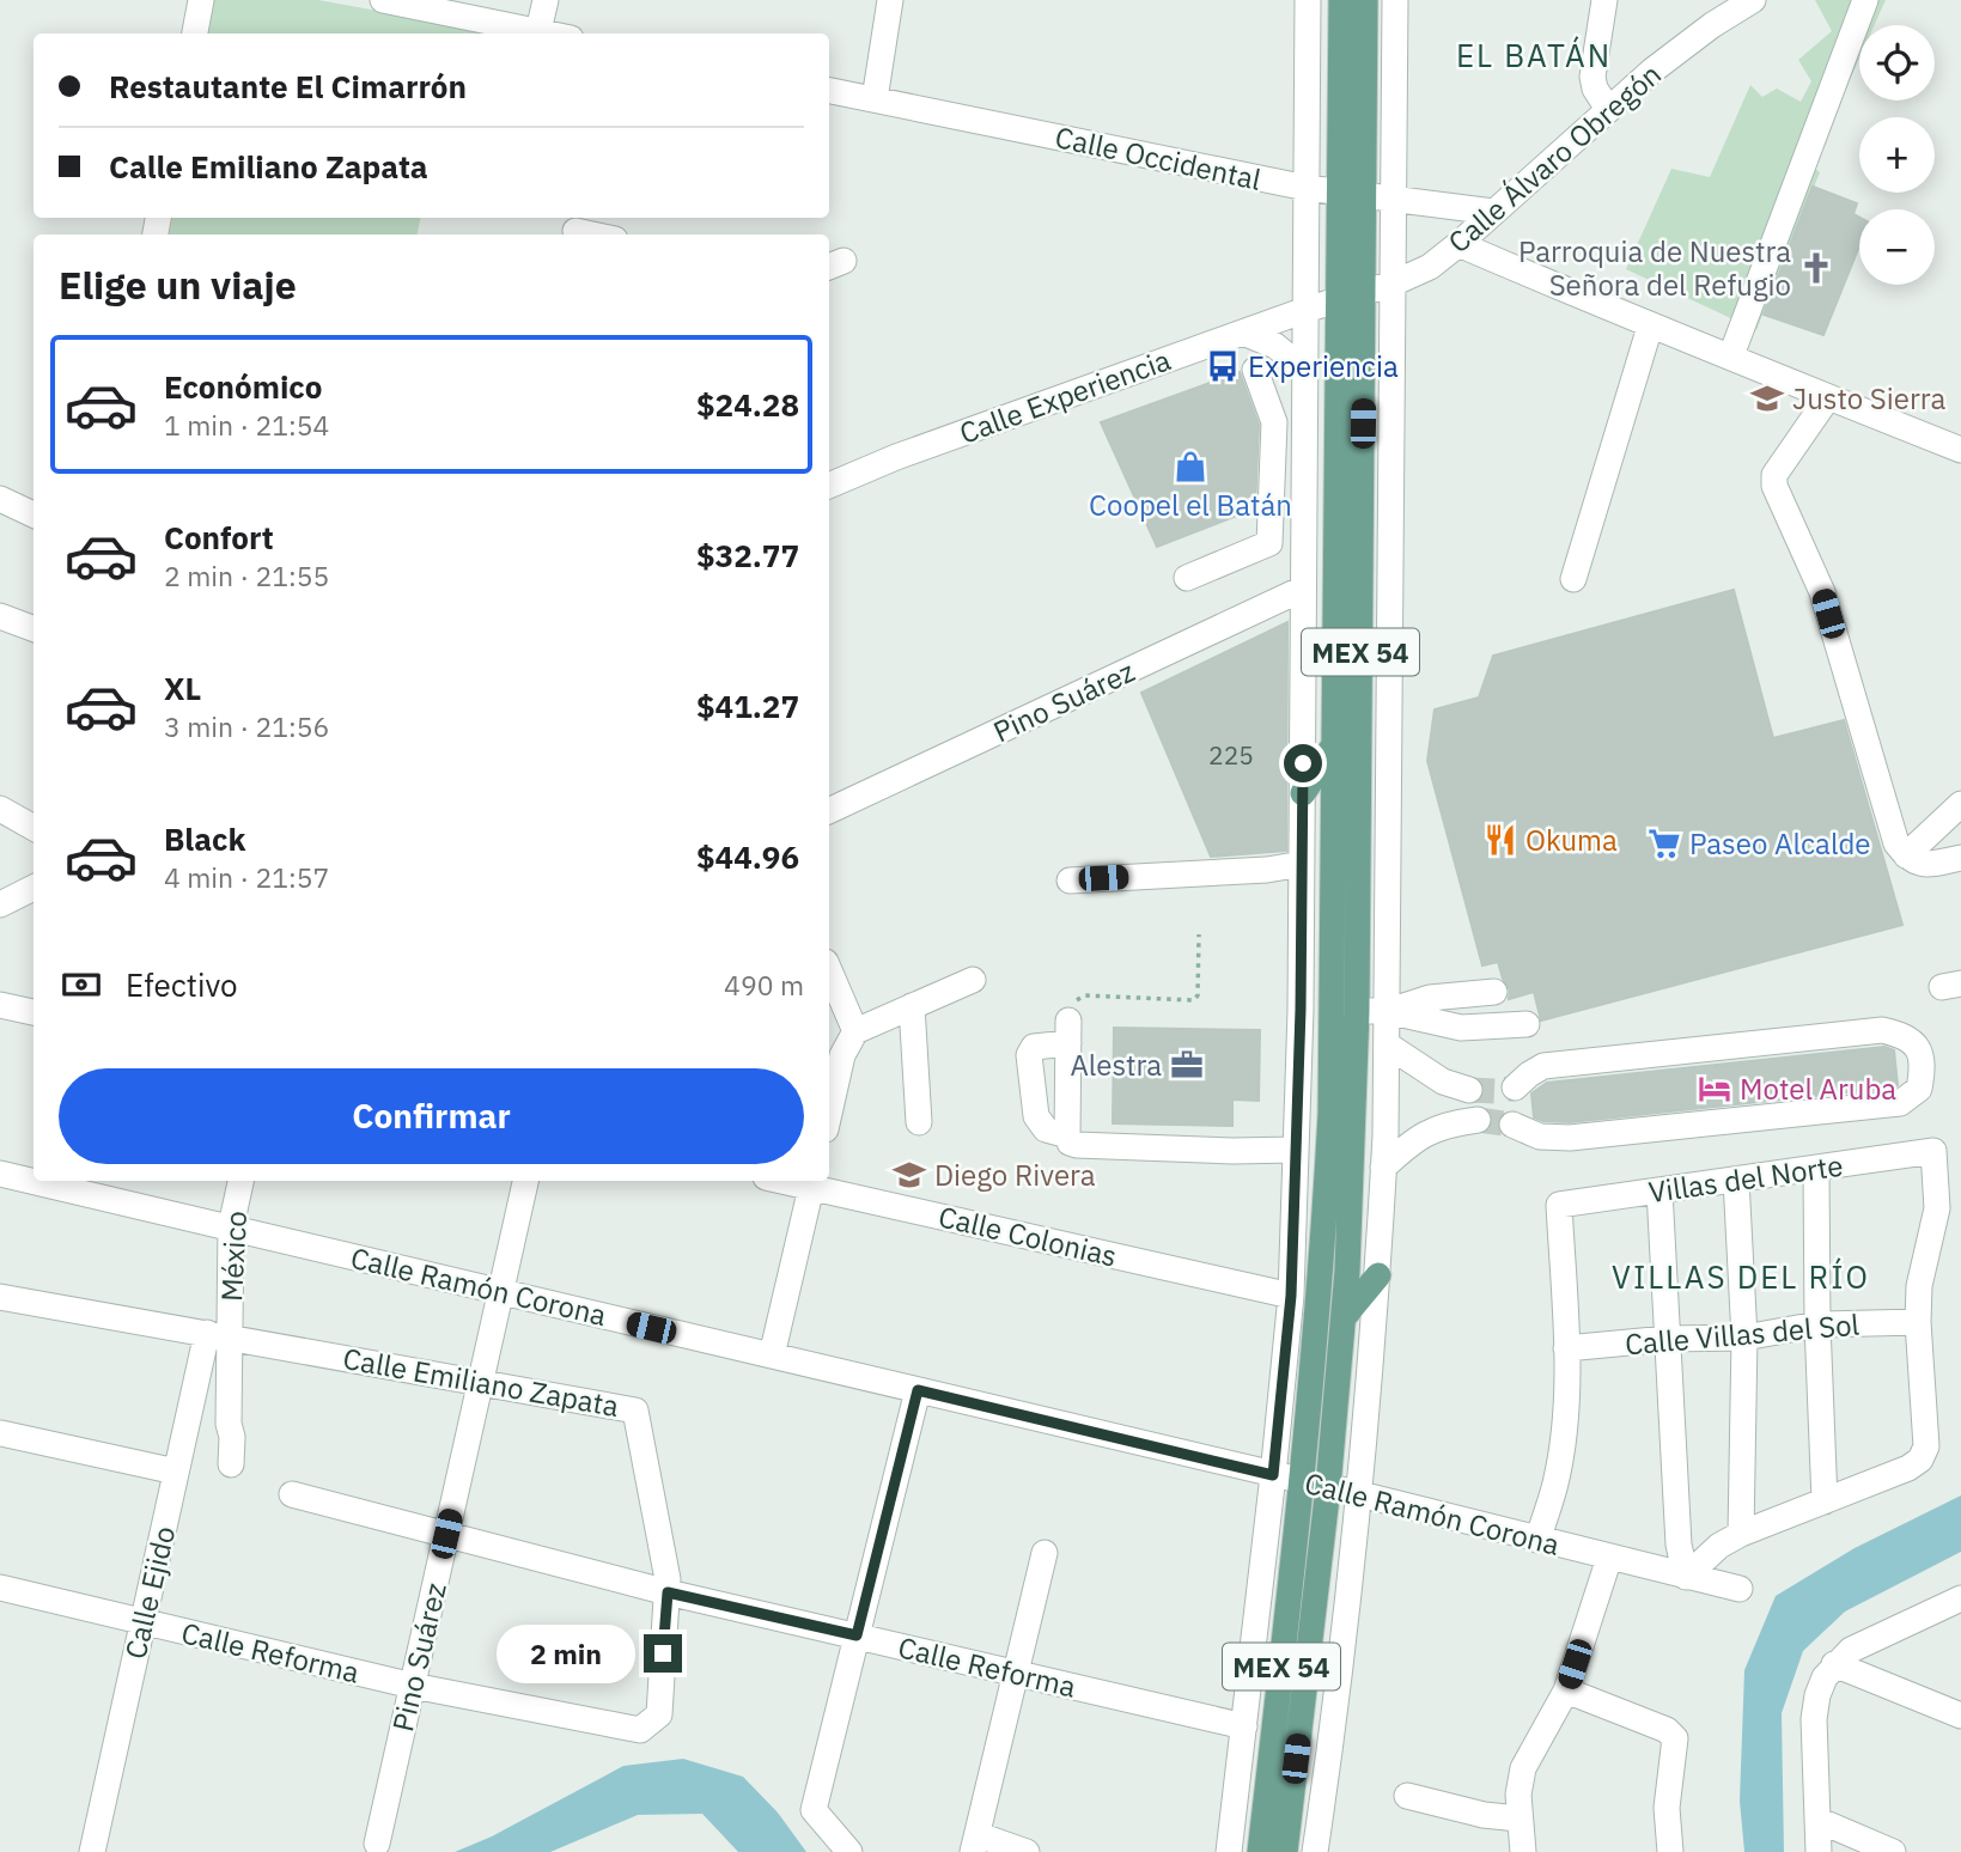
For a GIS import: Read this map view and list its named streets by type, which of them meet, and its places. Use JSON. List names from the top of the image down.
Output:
{
  "streets": {
    "main road": ["MEX 54"],
    "street": [
      "Calle Occidental",
      "Calle Álvaro Obregón",
      "Calle Experiencia",
      "Pino Suárez",
      "Villas del Norte",
      "Calle Colonias",
      "México",
      "Calle Ramón Corona",
      "Calle Villas del Sol",
      "Calle Emiliano Zapata",
      "Calle Ejido",
      "Calle Reforma"
    ]
  },
  "crossings": [
    ["Calle Occidental", "Calle Álvaro Obregón"],
    ["Calle Occidental", "MEX 54"],
    ["Calle Álvaro Obregón", "Calle Experiencia"],
    ["Calle Álvaro Obregón", "MEX 54"],
    ["Calle Experiencia", "MEX 54"],
    ["MEX 54", "Calle Ramón Corona"],
    ["Pino Suárez", "Calle Ramón Corona"],
    ["Pino Suárez", "Calle Emiliano Zapata"],
    ["Pino Suárez", "Calle Reforma"],
    ["Villas del Norte", "Calle Villas del Sol"],
    ["México", "Calle Ramón Corona"],
    ["México", "Calle Emiliano Zapata"],
    ["México", "Calle Ejido"],
    ["Calle Emiliano Zapata", "Calle Ejido"],
    ["Calle Emiliano Zapata", "Calle Reforma"],
    ["Calle Ejido", "Calle Reforma"]
  ],
  "districts": ["EL BATÁN", "VILLAS DEL RÍO"],
  "places": {
    "church": ["Parroquia de Nuestra Señora del Refugio"],
    "bus stop": ["Experiencia"],
    "school or university": ["Justo Sierra", "Diego Rivera"],
    "shop": ["Coopel el Batán"],
    "restaurant": ["Okuma"],
    "supermarket": ["Paseo Alcalde"],
    "office": ["Alestra"],
    "hotel": ["Motel Aruba"]
  },
  "house_numbers": ["225"],
  "page": {
    "map_buttons": ["+", "−"],
    "banner": ["Restautante El Cimarrón", "Calle Emiliano Zapata"],
    "heading": "Elige un viaje",
    "list": [
      {
        "name": "Económico",
        "note": "1 min · 21:54",
        "value": "$24.28"
      },
      {
        "name": "Confort",
        "note": "2 min · 21:55",
        "value": "$32.77"
      },
      {
        "name": "XL",
        "note": "3 min · 21:56",
        "value": "$41.27"
      },
      {
        "name": "Black",
        "note": "4 min · 21:57",
        "value": "$44.96"
      }
    ],
    "pay": ["Efectivo", "490 m"],
    "buttons": "Confirmar",
    "bubble": "2 min"
  }
}
